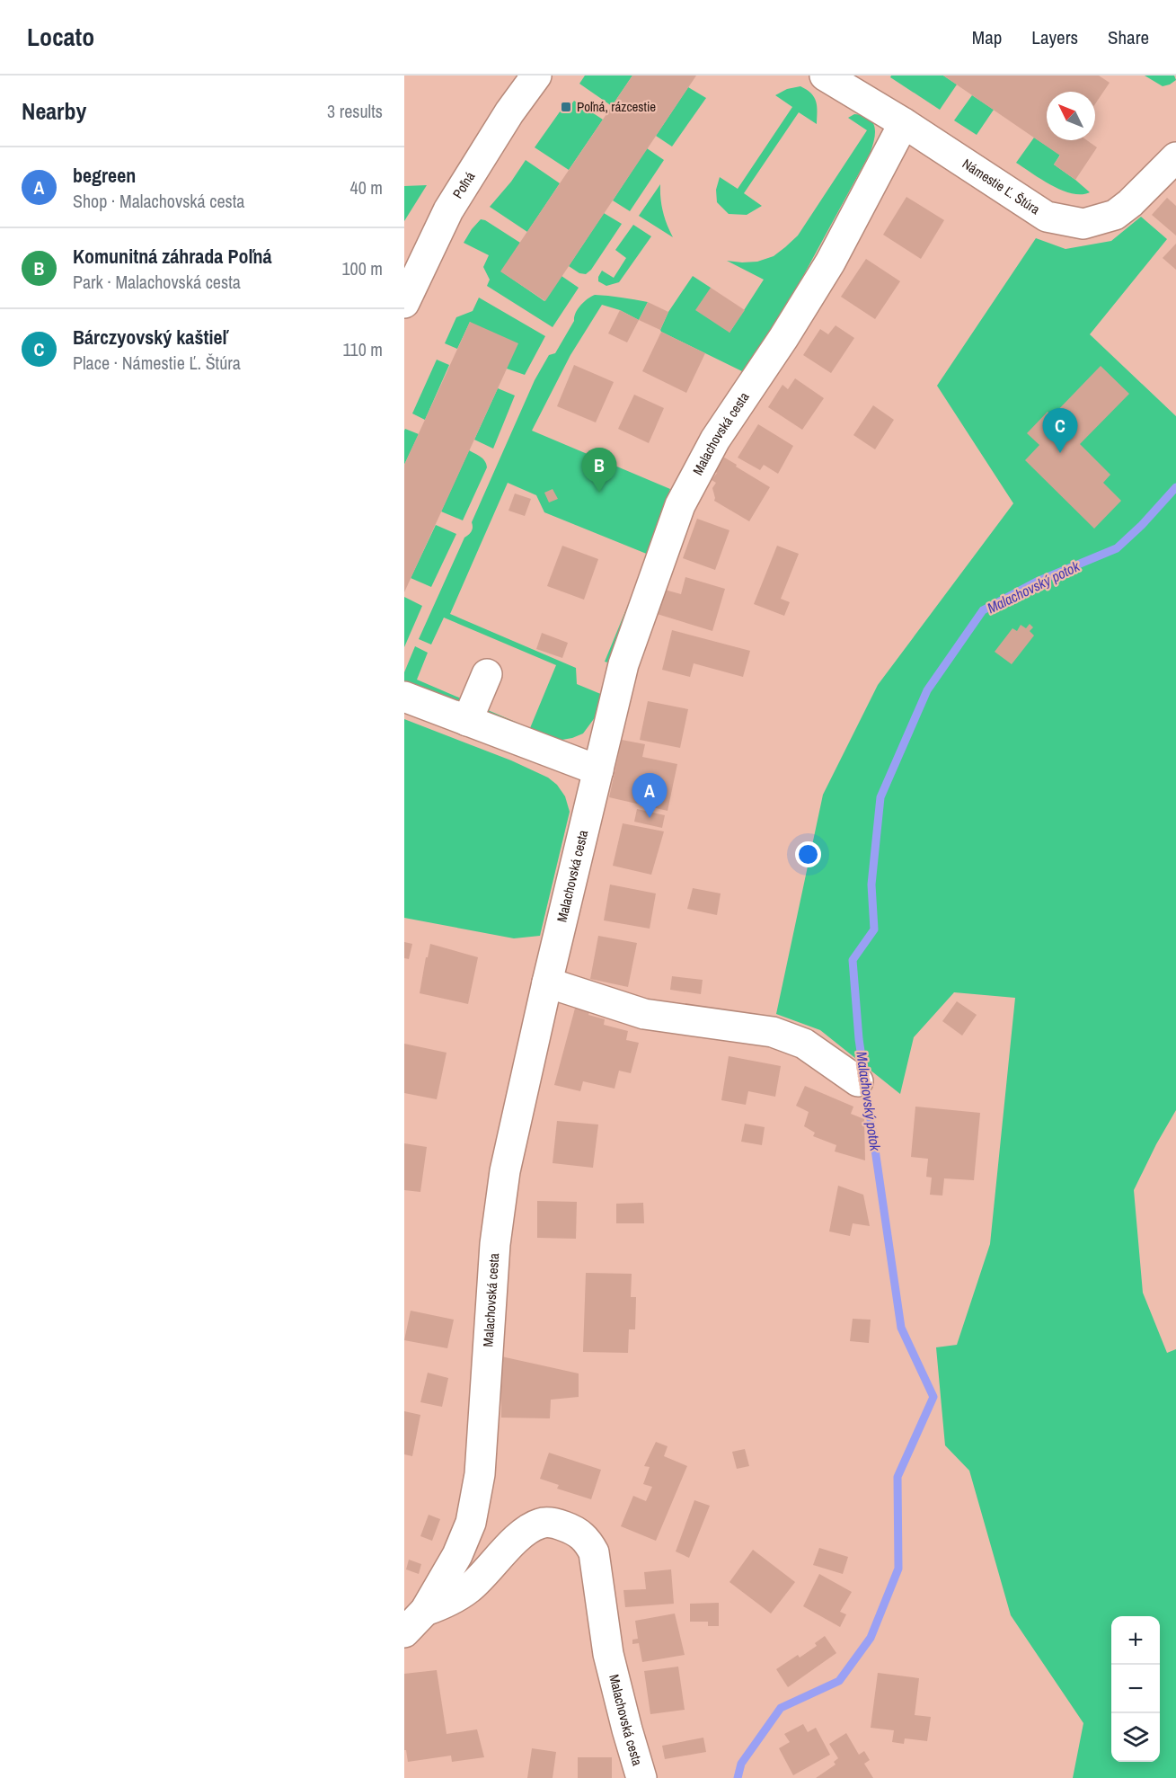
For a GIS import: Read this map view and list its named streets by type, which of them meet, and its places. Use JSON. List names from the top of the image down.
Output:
{
  "streets": {
    "street": ["Poľná", "Námestie Ľ. Štúra", "Malachovská cesta"]
  },
  "crossings": [
    ["Námestie Ľ. Štúra", "Malachovská cesta"]
  ],
  "water": ["Malachovský potok"],
  "places": {
    "transit": ["Poľná, rázcestie"]
  },
  "north": "top left",
  "page": {
    "header": "Locato",
    "nav": ["Map", "Layers", "Share"],
    "heading": ["Nearby", "3 results"],
    "list": [
      {
        "mark": "A",
        "name": "begreen",
        "note": "Shop · Malachovská cesta",
        "value": "40 m"
      },
      {
        "mark": "B",
        "name": "Komunitná záhrada Poľná",
        "note": "Park · Malachovská cesta",
        "value": "100 m"
      },
      {
        "mark": "C",
        "name": "Bárczyovský kaštieľ",
        "note": "Place · Námestie Ľ. Štúra",
        "value": "110 m"
      }
    ],
    "pins": ["C", "B", "A"],
    "map_buttons": ["+", "−"]
  }
}
